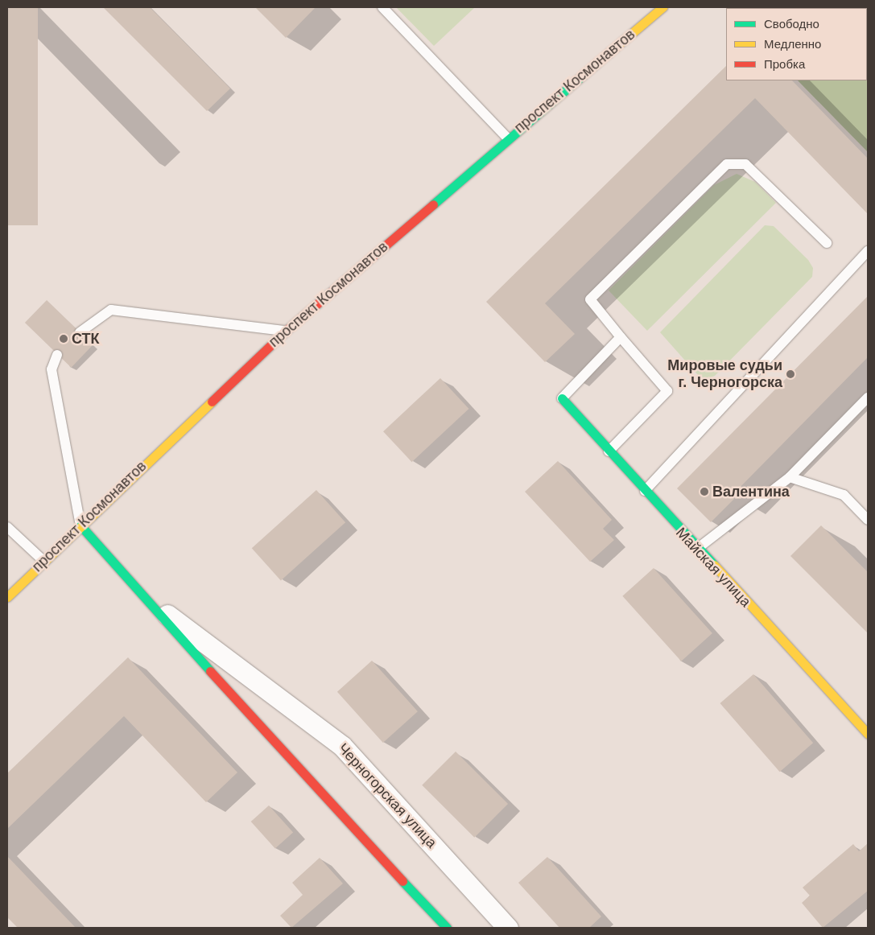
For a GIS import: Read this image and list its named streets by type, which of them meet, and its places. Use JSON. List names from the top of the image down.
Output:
{
  "streets": {
    "street": ["проспект Космонавтов", "Майская улица", "Черногорская улица"]
  },
  "crossings": [
    ["проспект Космонавтов", "Черногорская улица"]
  ],
  "places": ["СТК", "Мировые судьи г. Черногорска", "Валентина"],
  "legend": ["Свободно", "Медленно", "Пробка"]
}
